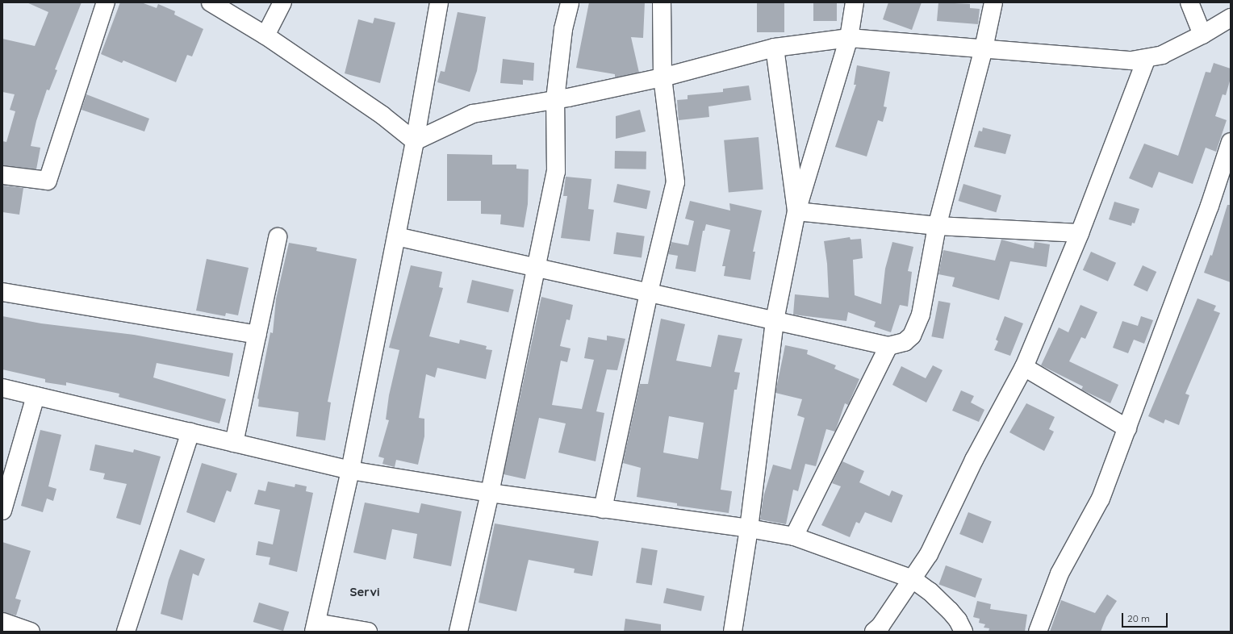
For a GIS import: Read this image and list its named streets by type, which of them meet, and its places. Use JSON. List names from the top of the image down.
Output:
{
  "districts": ["Servi"],
  "scale_bar": "20 m"
}
